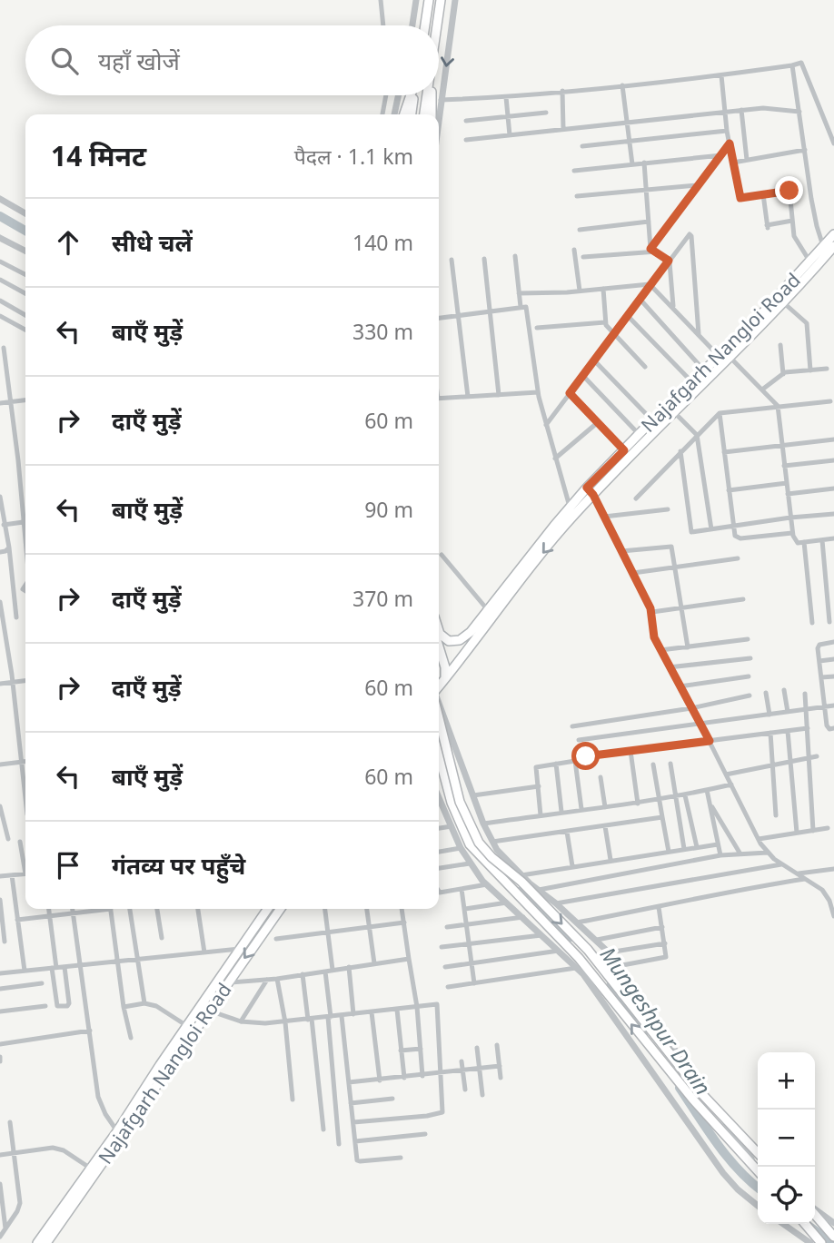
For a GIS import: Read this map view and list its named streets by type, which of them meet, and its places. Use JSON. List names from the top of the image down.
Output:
{
  "streets": {
    "main road": ["Najafgarh Nangloi Road"]
  },
  "water": ["Mungeshpur Drain"],
  "page": {
    "search": "यहाँ खोजें",
    "heading": ["14 मिनट", "पैदल · 1.1 km"],
    "list": [
      ["सीधे चलें", "140 m"],
      ["बाएँ मुड़ें", "330 m"],
      ["दाएँ मुड़ें", "60 m"],
      ["बाएँ मुड़ें", "90 m"],
      ["दाएँ मुड़ें", "370 m"],
      ["दाएँ मुड़ें", "60 m"],
      ["बाएँ मुड़ें", "60 m"],
      "गंतव्य पर पहुँचे"
    ],
    "map_buttons": ["+", "−"]
  }
}
